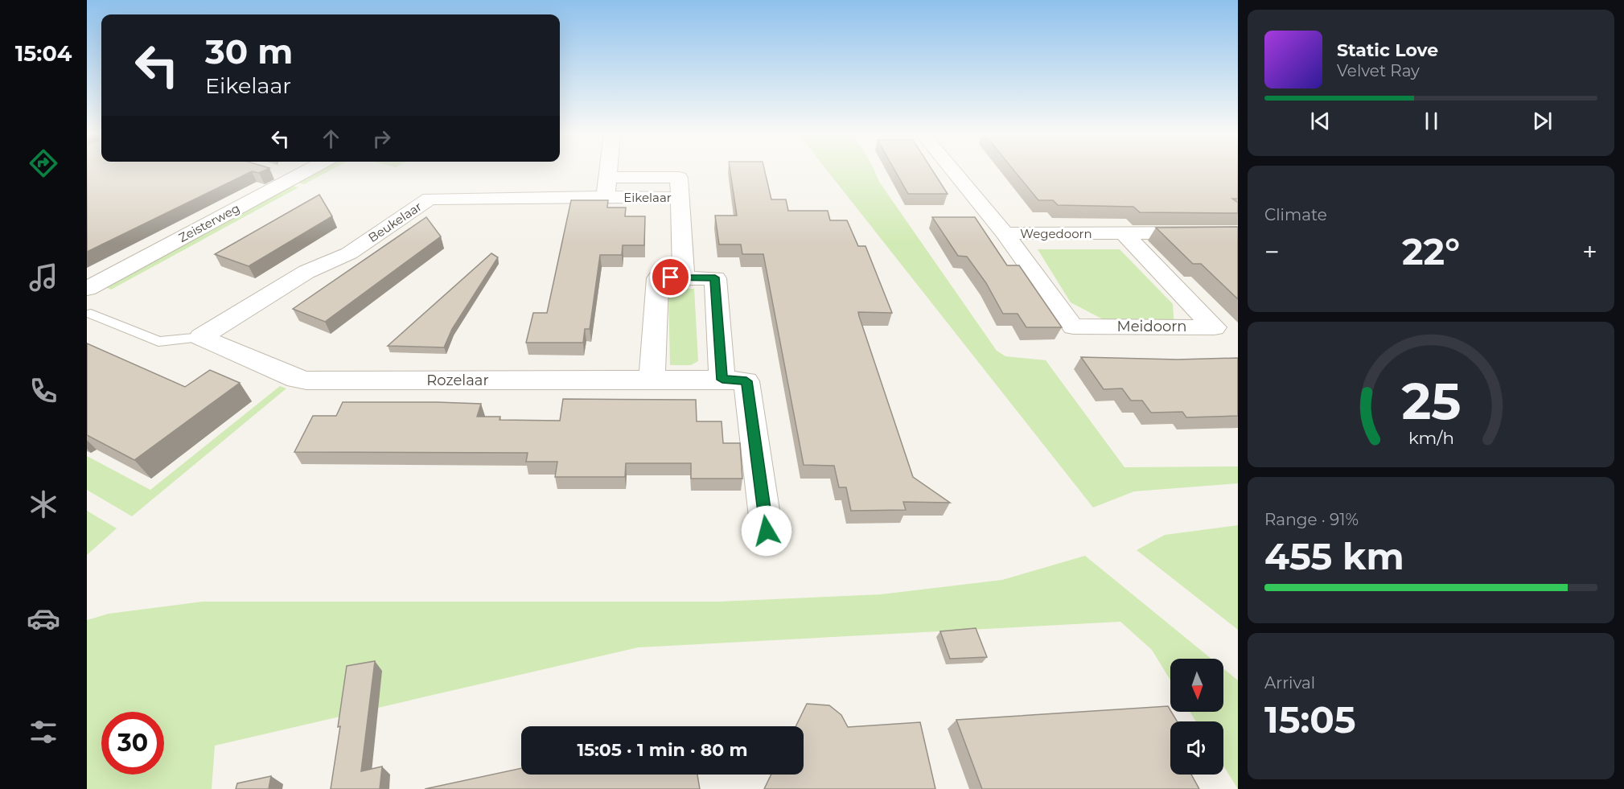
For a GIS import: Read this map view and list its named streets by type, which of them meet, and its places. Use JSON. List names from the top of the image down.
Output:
{
  "streets": {
    "street": [
      "Eikelaar",
      "Beukelaar",
      "Zeisterweg",
      "Wegedoorn",
      "Meidoorn",
      "Rozelaar"
    ]
  },
  "crossings": [
    ["Eikelaar", "Beukelaar"],
    ["Beukelaar", "Rozelaar"],
    ["Wegedoorn", "Meidoorn"]
  ],
  "north": "bottom",
  "page": {
    "tabs": "15:04",
    "turn": ["30 m", "Eikelaar"],
    "song": ["Static Love", "Velvet Ray"],
    "tile": [
      "Climate",
      ["Range · 91%", "455 km"],
      ["Arrival", "15:05"]
    ],
    "heat": ["−", "22°", "+"],
    "limit": "30",
    "trip": "15:05 · 1 min · 80 m",
    "gauge": ["25", "km/h"]
  }
}
